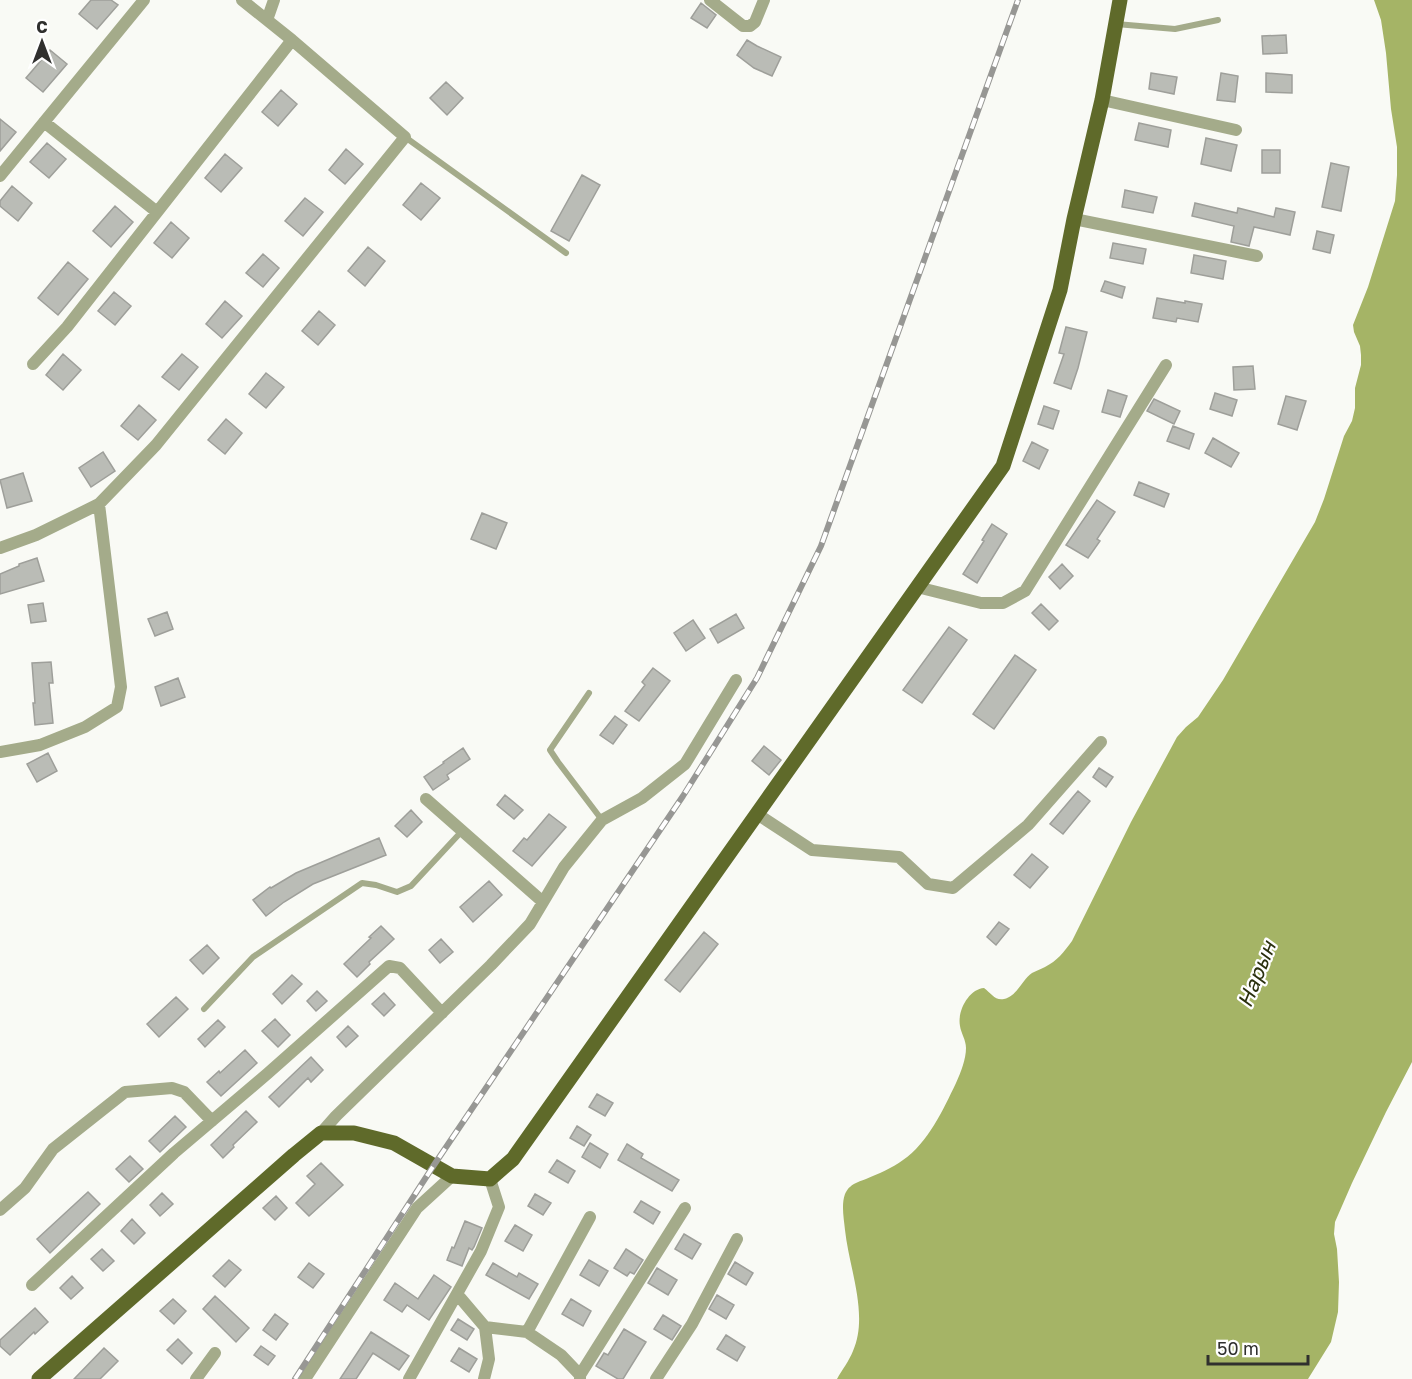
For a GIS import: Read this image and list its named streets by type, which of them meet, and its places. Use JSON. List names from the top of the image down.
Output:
{
  "water": ["Нарын"],
  "scale_bar": "50 m",
  "north": "top"
}
